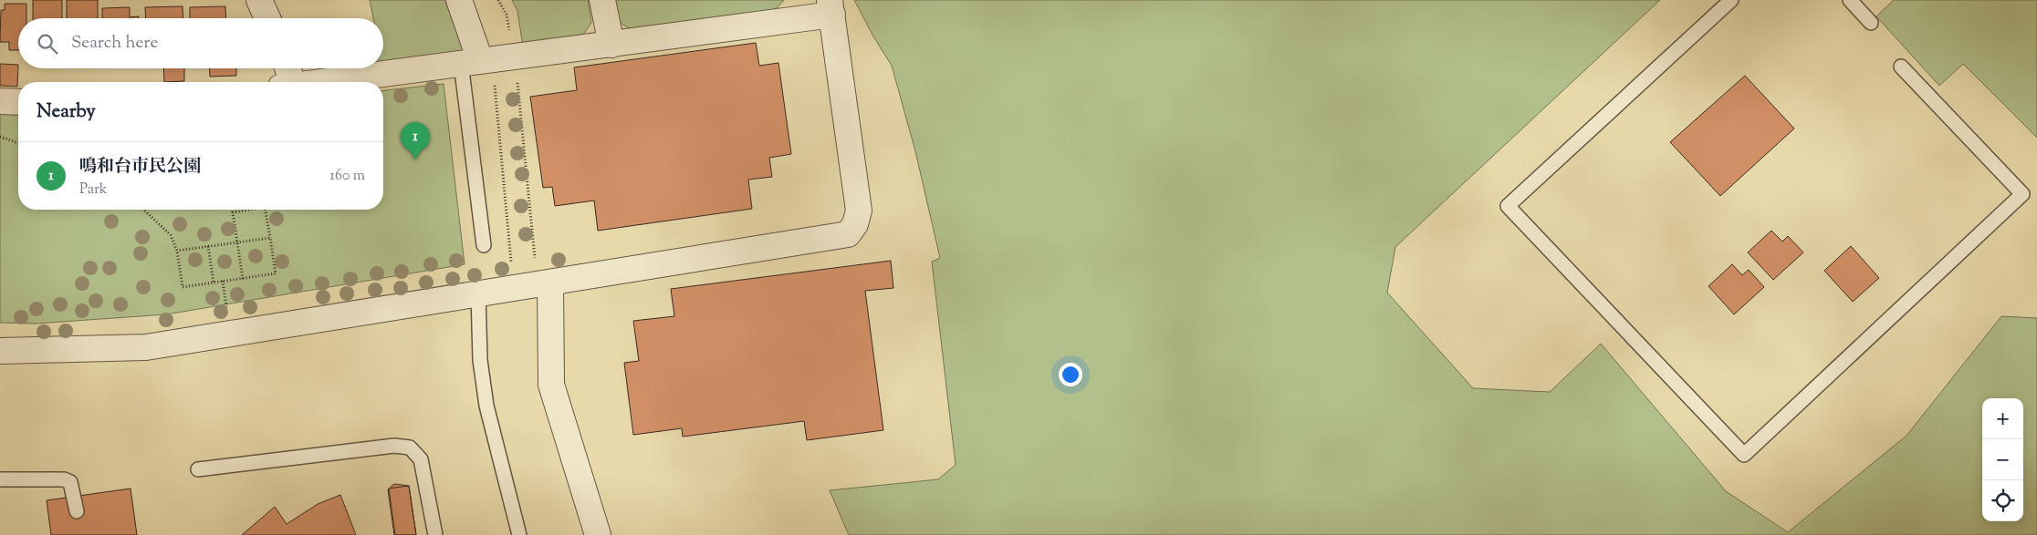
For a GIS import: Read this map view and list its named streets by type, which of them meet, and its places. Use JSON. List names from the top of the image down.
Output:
{
  "page": {
    "search": "Search here",
    "heading": "Nearby",
    "pins": "1",
    "list": [
      {
        "mark": "1",
        "name": "鳴和台市民公園",
        "note": "Park",
        "value": "160 m"
      }
    ],
    "map_buttons": ["+", "−"]
  }
}
